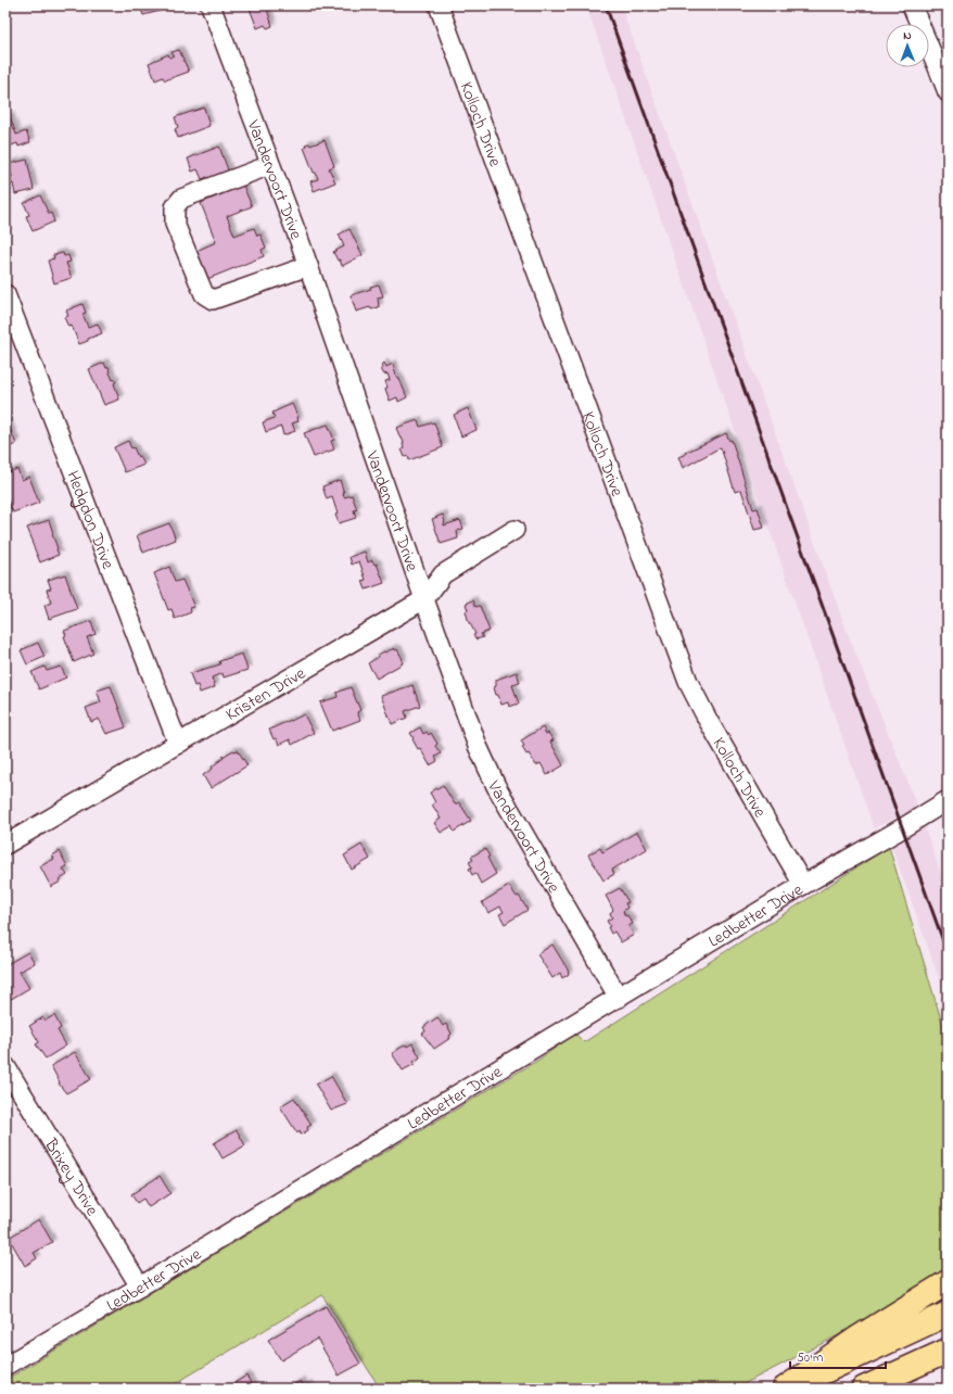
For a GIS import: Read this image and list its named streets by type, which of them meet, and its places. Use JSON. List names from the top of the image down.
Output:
{
  "streets": {
    "street": [
      "Kolloch Drive",
      "Vandervoort Drive",
      "Hedgdon Drive",
      "Kristen Drive",
      "Ledbetter Drive",
      "Brixey Drive"
    ]
  },
  "crossings": [
    ["Kolloch Drive", "Ledbetter Drive"],
    ["Vandervoort Drive", "Kristen Drive"],
    ["Vandervoort Drive", "Ledbetter Drive"],
    ["Hedgdon Drive", "Kristen Drive"],
    ["Ledbetter Drive", "Brixey Drive"]
  ],
  "scale_bar": "50 m",
  "north": "top"
}
